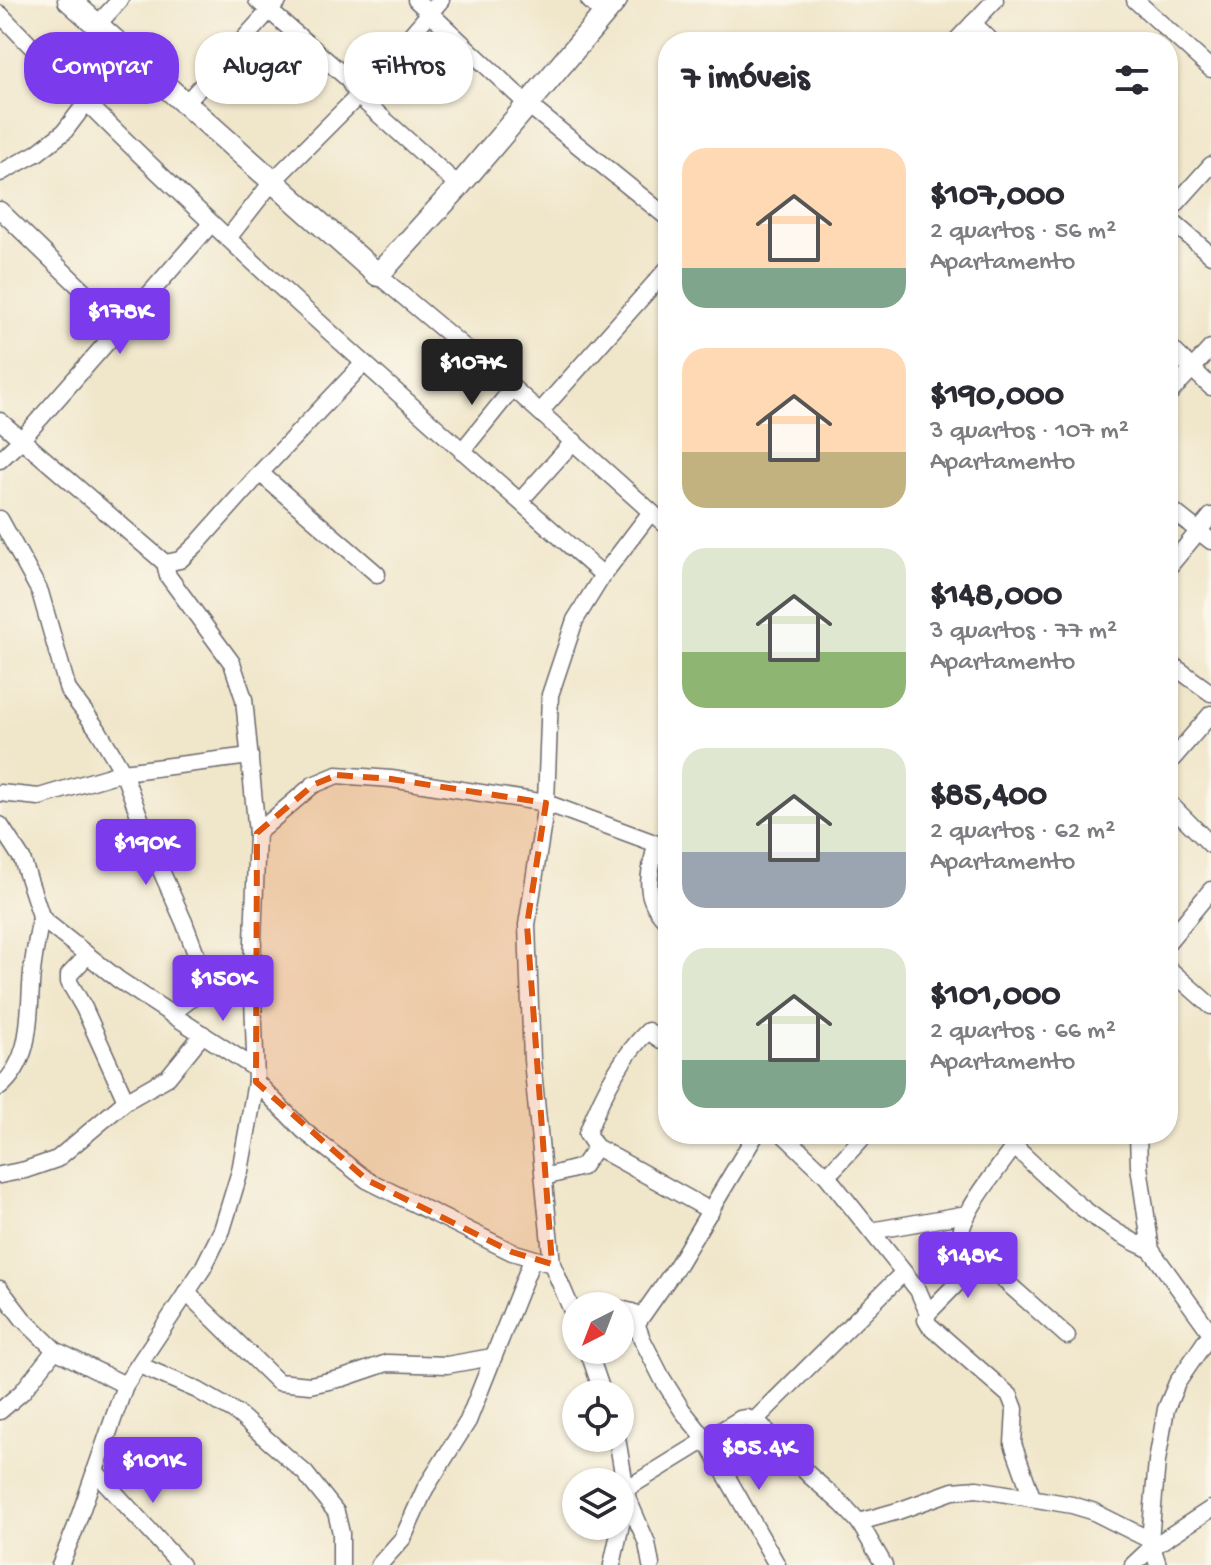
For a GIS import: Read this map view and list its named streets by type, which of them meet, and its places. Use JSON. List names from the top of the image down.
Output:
{
  "north": "bottom left",
  "page": {
    "chip": ["Comprar", "Alugar", "Filtros"],
    "heading": "7 imóveis",
    "list": [
      {
        "name": "$107,000",
        "note": "2 quartos · 56 m² · Apartamento"
      },
      {
        "name": "$190,000",
        "note": "3 quartos · 107 m² · Apartamento"
      },
      {
        "name": "$148,000",
        "note": "3 quartos · 77 m² · Apartamento"
      },
      {
        "name": "$85,400",
        "note": "2 quartos · 62 m² · Apartamento"
      },
      {
        "name": "$101,000",
        "note": "2 quartos · 66 m² · Apartamento"
      }
    ],
    "price": [
      "$178K",
      "$107K",
      "$190K",
      "$150K",
      "$148K",
      "$85.4K",
      "$101K"
    ]
  }
}
